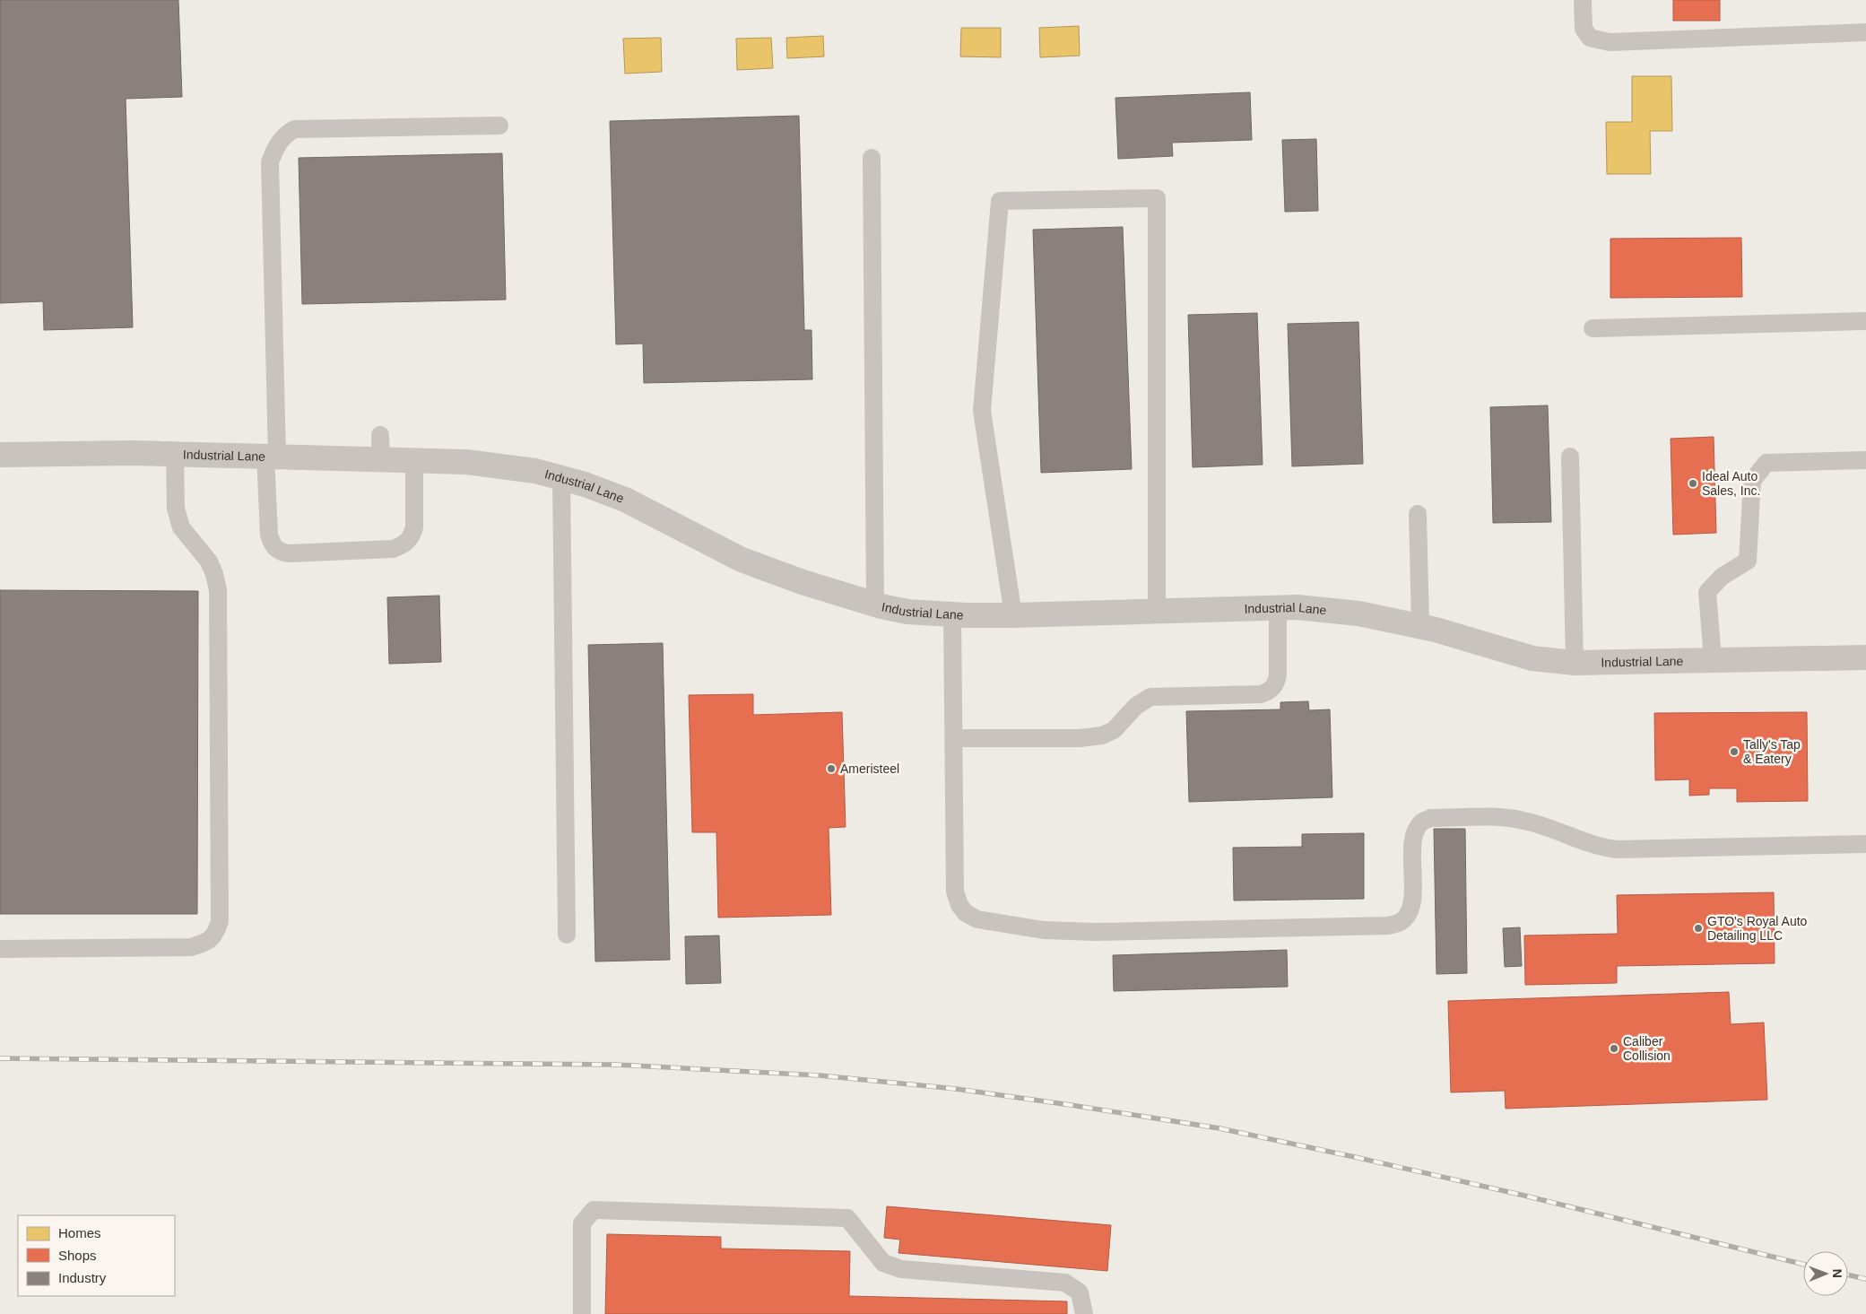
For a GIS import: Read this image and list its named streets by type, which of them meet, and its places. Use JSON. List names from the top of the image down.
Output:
{
  "streets": {
    "street": ["Industrial Lane"]
  },
  "places": [
    "Ideal Auto Sales, Inc.",
    "Tally's Tap & Eatery",
    "Ameristeel",
    "GTO's Royal Auto Detailing LLC",
    "Caliber Collision"
  ],
  "legend": ["Homes", "Shops", "Industry"],
  "north": "right"
}
